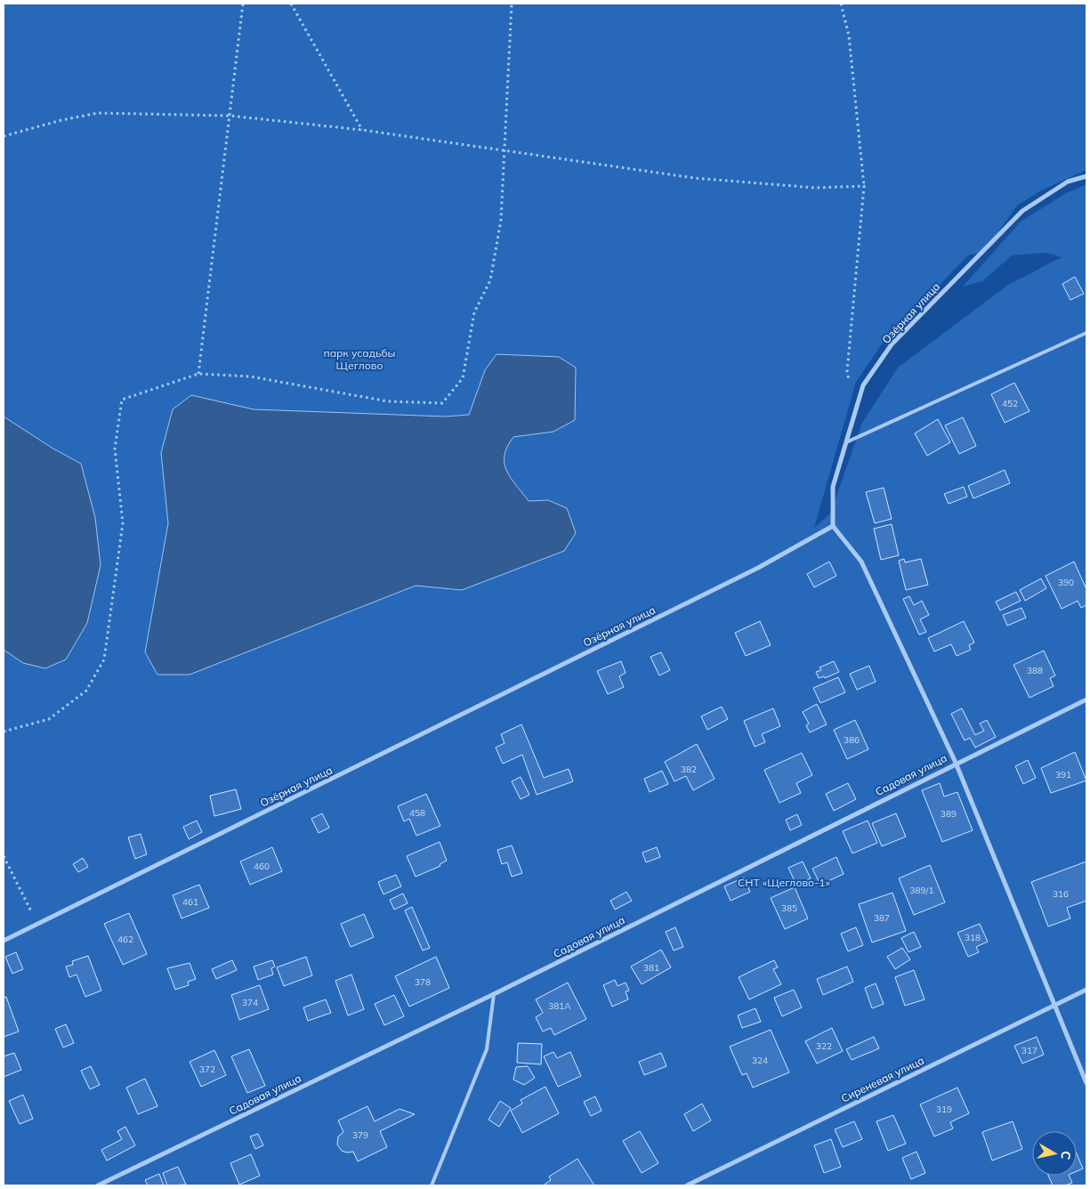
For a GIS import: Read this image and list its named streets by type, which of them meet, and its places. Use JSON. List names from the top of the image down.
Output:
{
  "streets": {
    "street": ["Озёрная улица", "Садовая улица", "Сиреневая улица"]
  },
  "parks": ["парк усадьбы Щеглово", "СНТ «Щеглово-1»"],
  "house_numbers": [
    "452",
    "390",
    "388",
    "386",
    "382",
    "391",
    "458",
    "389",
    "460",
    "389/1",
    "316",
    "461",
    "385",
    "387",
    "318",
    "462",
    "381",
    "378",
    "374",
    "381А",
    "322",
    "317",
    "324",
    "372",
    "319",
    "379"
  ],
  "north": "right"
}
